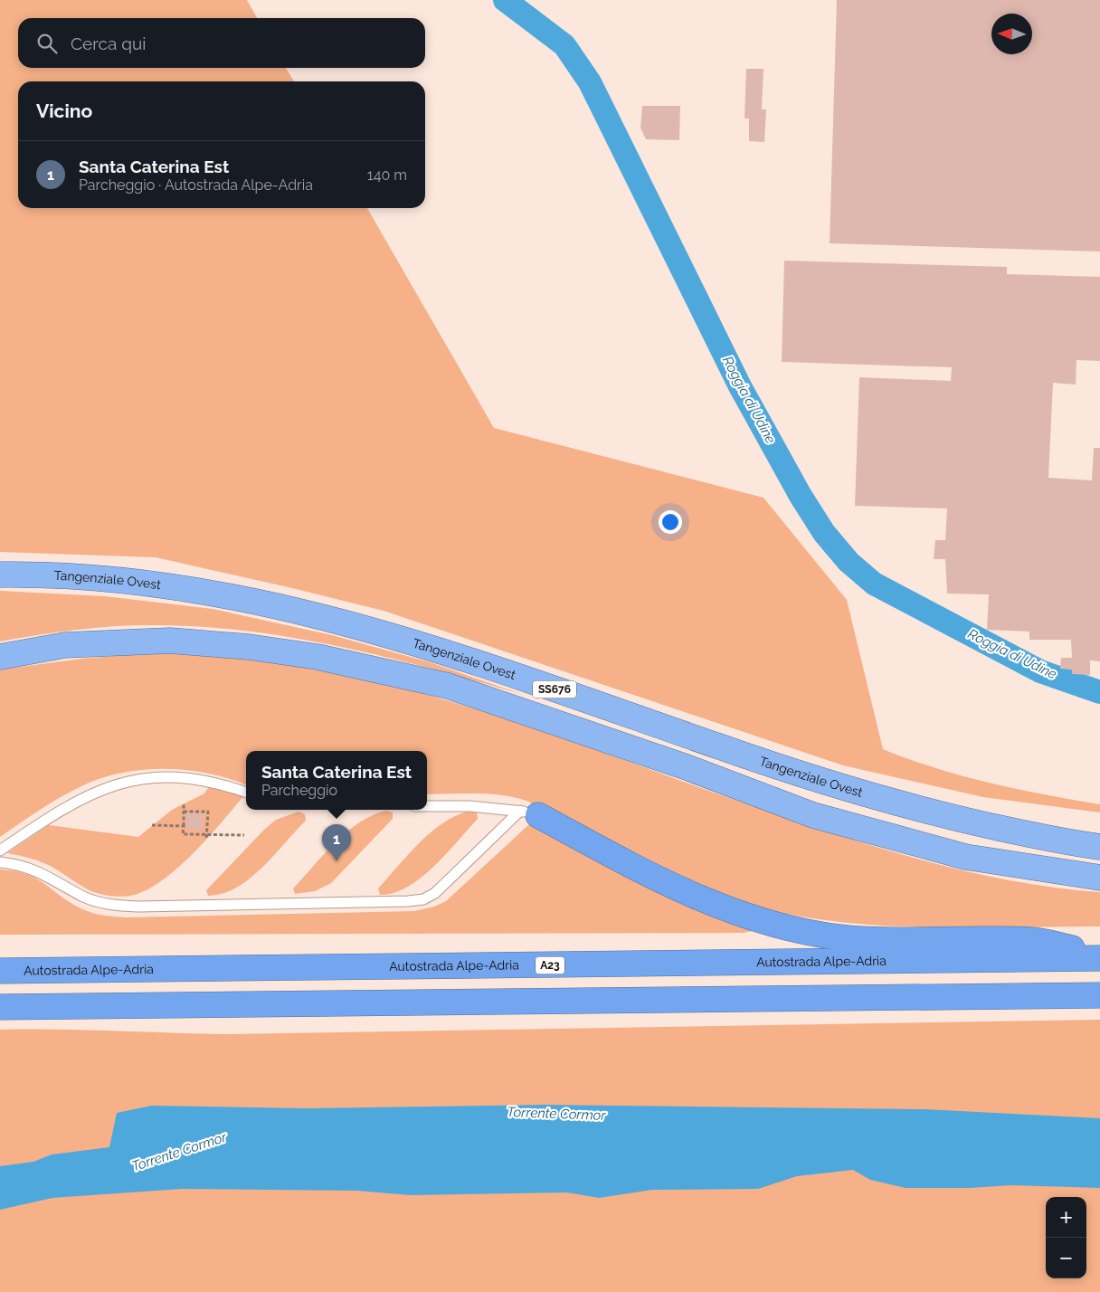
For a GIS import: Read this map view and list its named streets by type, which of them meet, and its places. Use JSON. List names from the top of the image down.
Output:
{
  "streets": {
    "highway": [
      "Tangenziale Ovest",
      "SS676",
      "Autostrada Alpe-Adria",
      "A23"
    ]
  },
  "water": ["Roggia di Udine", "Torrente Cormor"],
  "north": "left",
  "page": {
    "search": "Cerca qui",
    "heading": "Vicino",
    "list": [
      {
        "mark": "1",
        "name": "Santa Caterina Est",
        "note": "Parcheggio · Autostrada Alpe-Adria",
        "value": "140 m"
      }
    ],
    "popup": ["Santa Caterina Est", "Parcheggio"],
    "pins": "1",
    "map_buttons": ["+", "−"]
  }
}
